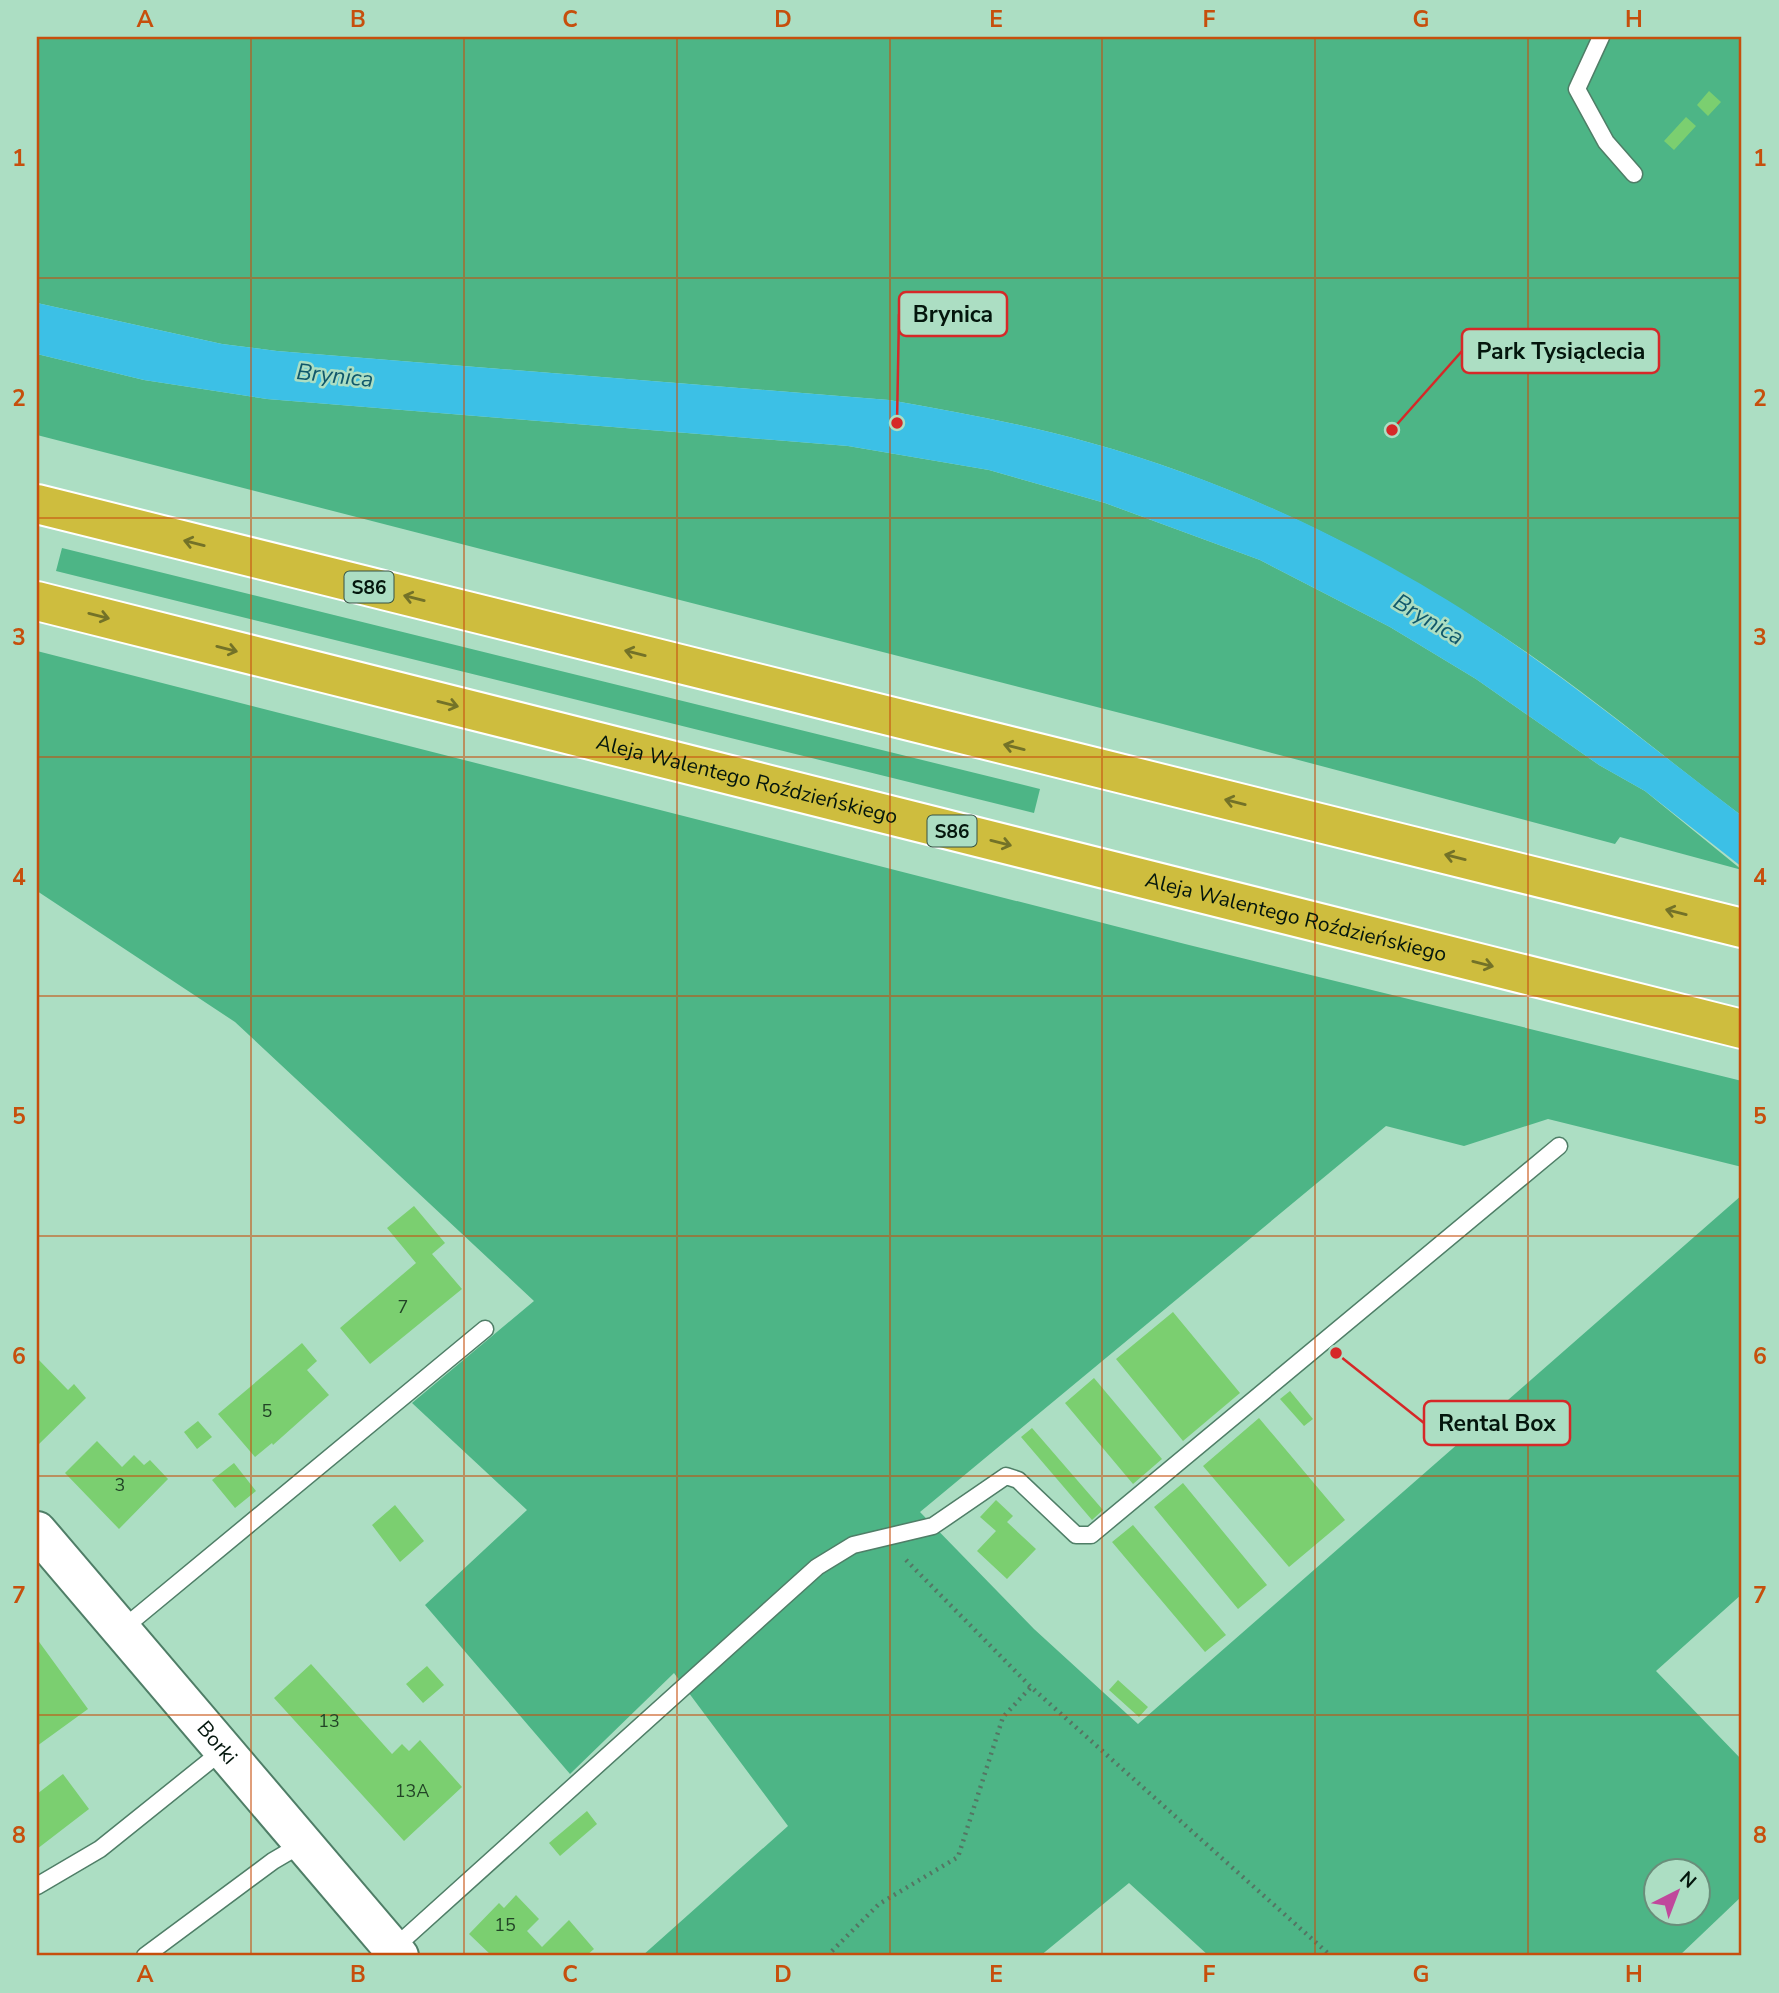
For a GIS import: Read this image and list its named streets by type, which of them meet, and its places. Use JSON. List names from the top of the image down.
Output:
{
  "streets": {
    "highway": ["S86", "Aleja Walentego Roździeńskiego"],
    "street": ["Borki"]
  },
  "water": ["Brynica"],
  "places": ["Brynica", "Park Tysiąclecia", "Rental Box"],
  "house_numbers": [
    "7",
    "5",
    "3",
    "13",
    "13A",
    "15"
  ],
  "north": "top right",
  "grid": {
    "columns": [
      "A",
      "B",
      "C",
      "D",
      "E",
      "F",
      "G",
      "H"
    ],
    "rows": [
      "1",
      "2",
      "3",
      "4",
      "5",
      "6",
      "7",
      "8"
    ]
  }
}
